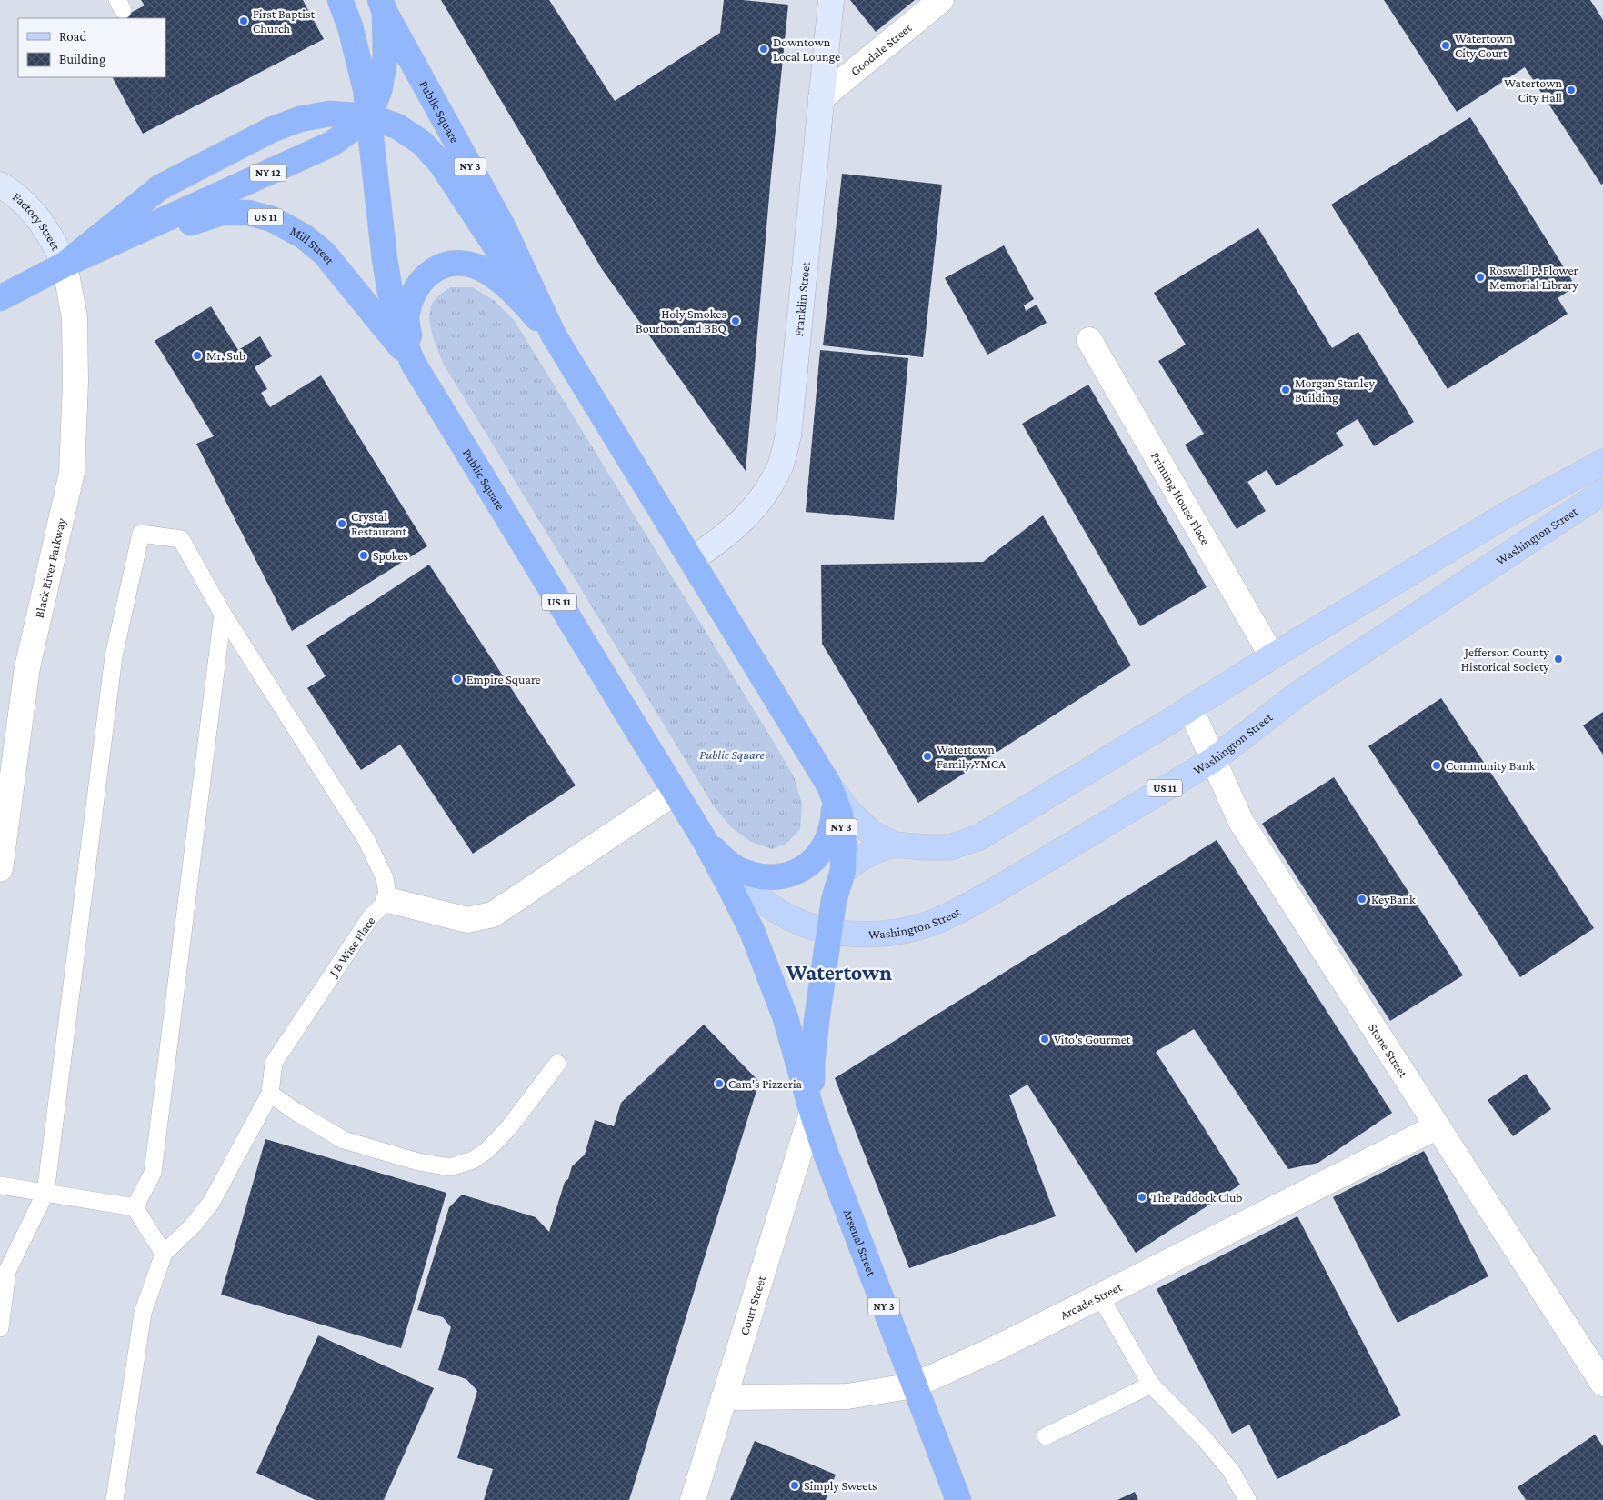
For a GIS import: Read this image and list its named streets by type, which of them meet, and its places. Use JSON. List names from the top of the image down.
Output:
{
  "streets": {
    "highway": [
      "Public Square",
      "NY 3",
      "NY 12",
      "US 11",
      "Mill Street",
      "Arsenal Street"
    ],
    "main road": ["Washington Street"],
    "street": [
      "Goodale Street",
      "Factory Street",
      "Franklin Street",
      "Printing House Place",
      "Black River Parkway",
      "Stone Street",
      "Arcade Street",
      "Court Street"
    ],
    "lane": ["J B Wise Place"]
  },
  "crossings": [
    ["Goodale Street", "Franklin Street"],
    ["Public Square", "US 11"],
    ["Public Square", "Mill Street"],
    ["Public Square", "Franklin Street"],
    ["Public Square", "Washington Street"],
    ["Public Square", "Arsenal Street"],
    ["Public Square", "Court Street"],
    ["US 11", "Printing House Place"],
    ["US 11", "Stone Street"],
    ["Factory Street", "Mill Street"],
    ["Factory Street", "Black River Parkway"],
    ["Mill Street", "Black River Parkway"],
    ["Washington Street", "Stone Street"],
    ["Stone Street", "Arcade Street"],
    ["Arsenal Street", "Arcade Street"],
    ["Arsenal Street", "Court Street"],
    ["Arcade Street", "Court Street"]
  ],
  "districts": ["Watertown"],
  "parks": ["Public Square"],
  "places": [
    "First Baptist Church",
    "Watertown City Court",
    "Downtown Local Lounge",
    "Watertown City Hall",
    "Roswell P. Flower Memorial Library",
    "Holy Smokes Bourbon and BBQ",
    "Mr. Sub",
    "Morgan Stanley Building",
    "Crystal Restaurant",
    "Spokes",
    "Jefferson County Historical Society",
    "Empire Square",
    "Watertown Family YMCA",
    "Community Bank",
    "KeyBank",
    "Vito's Gourmet",
    "Cam's Pizzeria",
    "The Paddock Club",
    "Simply Sweets"
  ],
  "legend": ["Road", "Building"]
}
